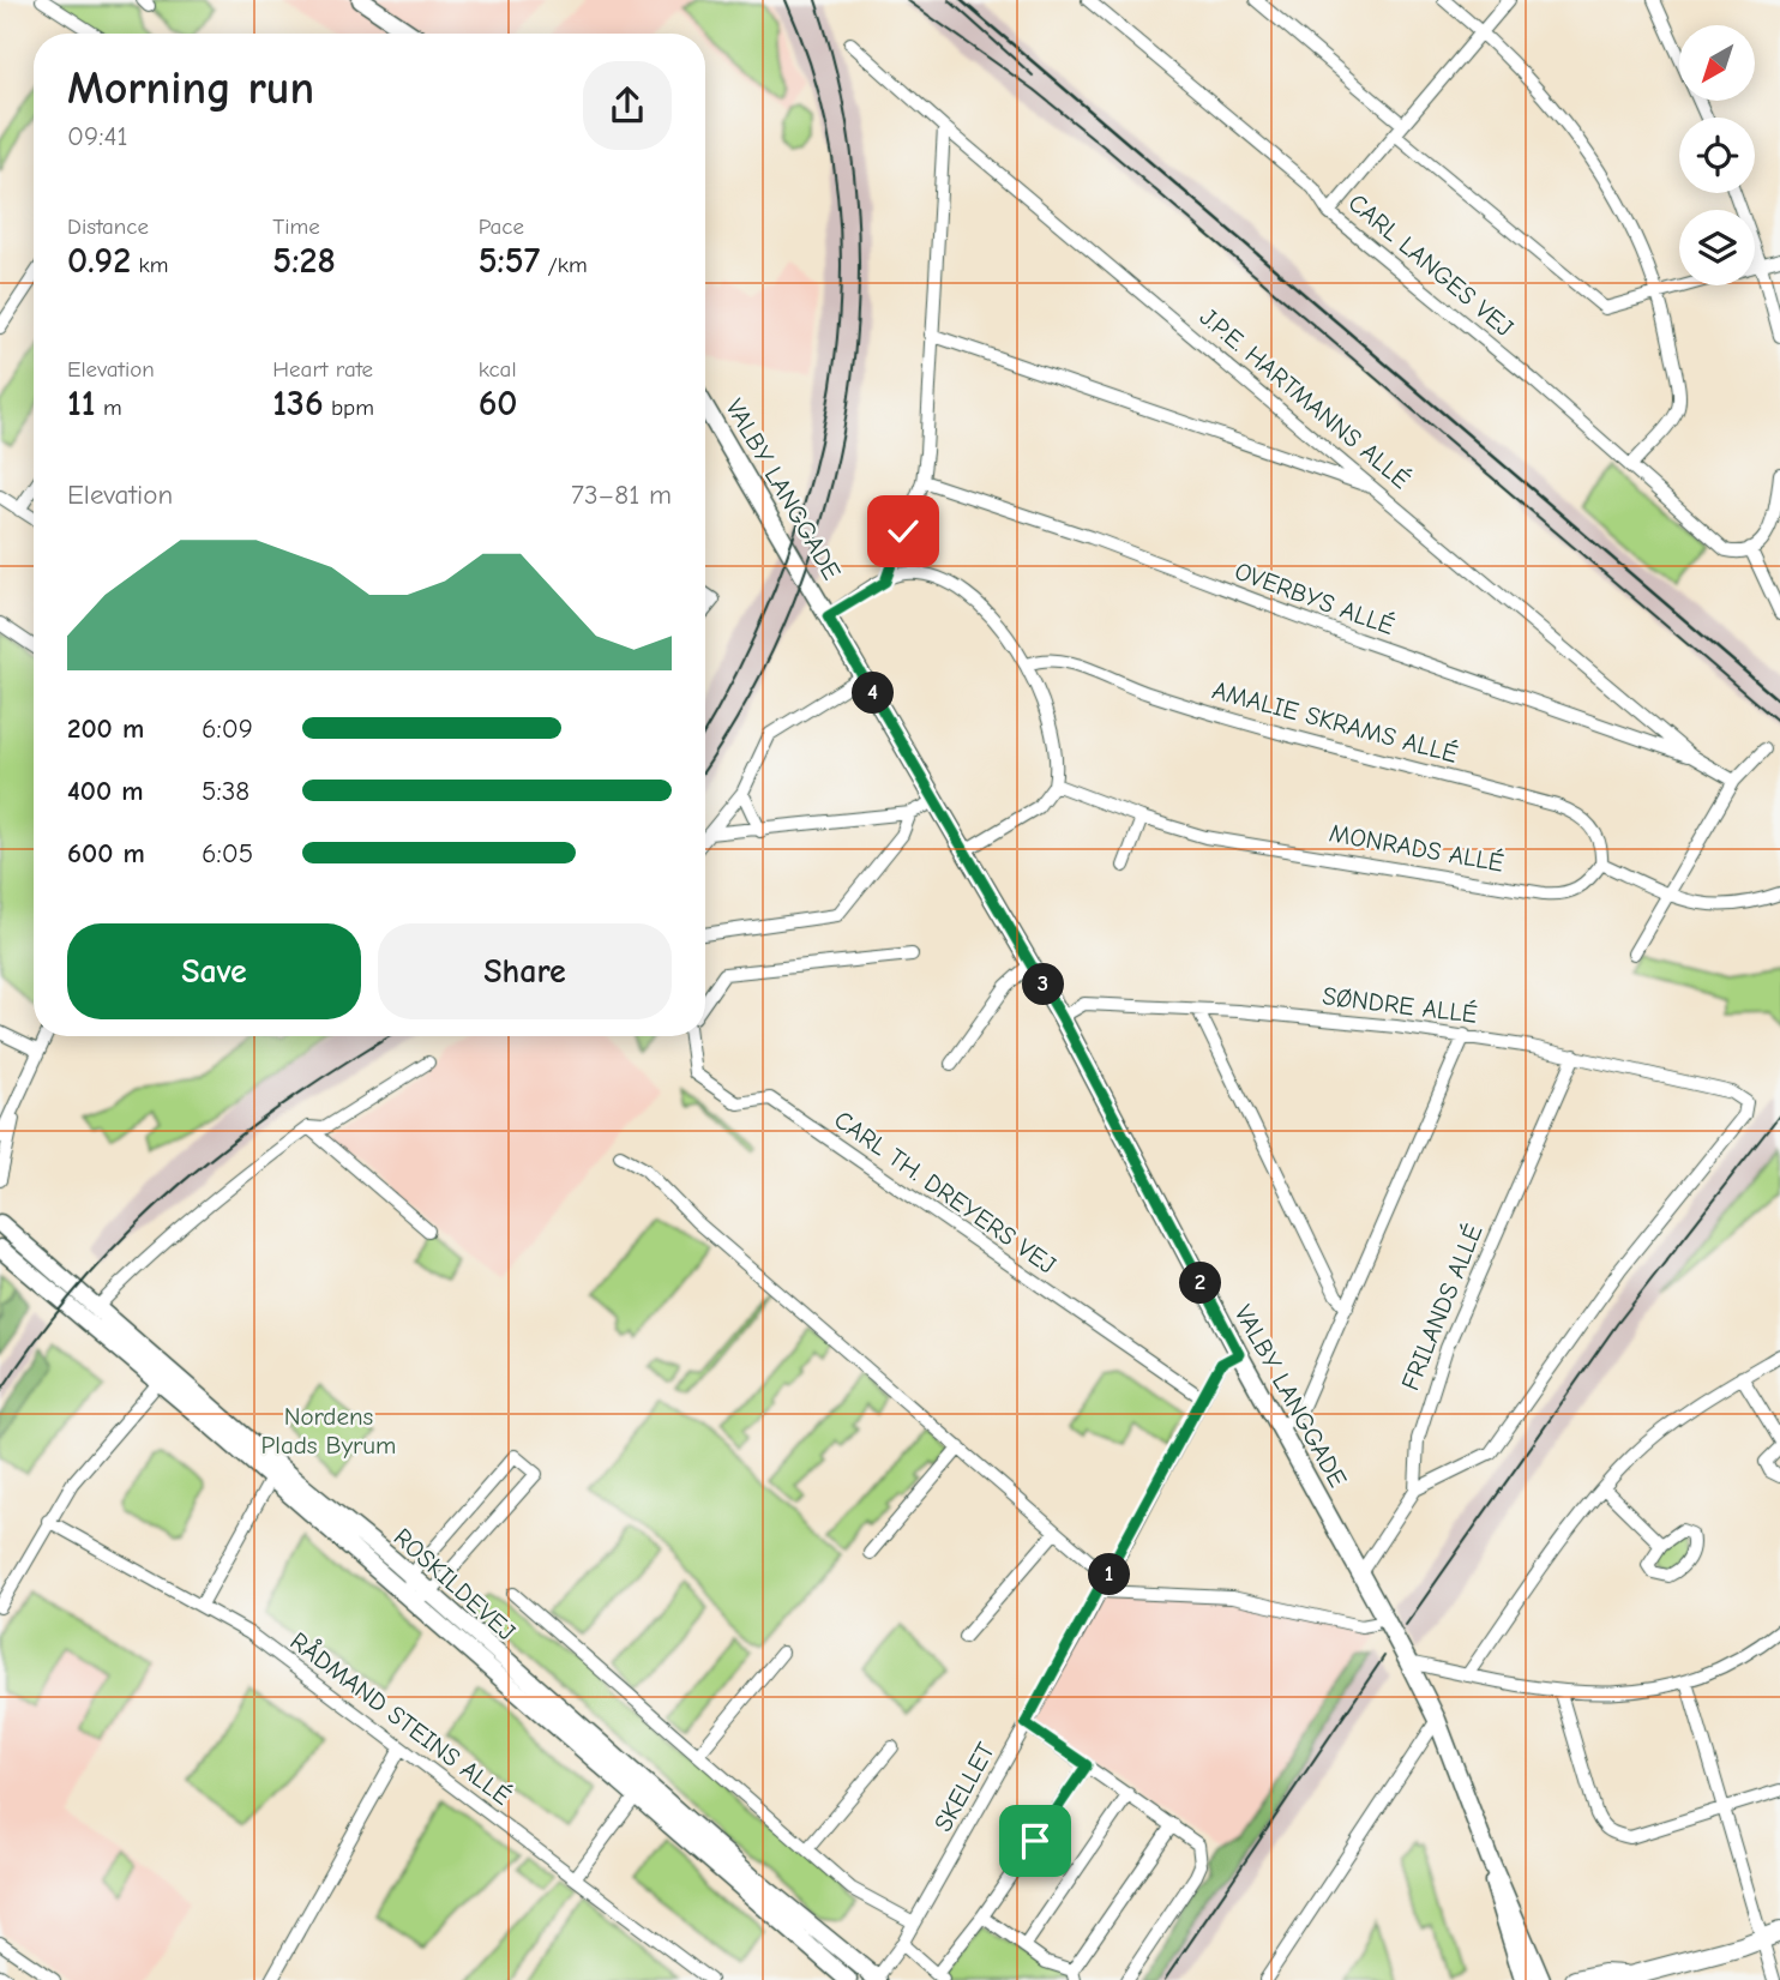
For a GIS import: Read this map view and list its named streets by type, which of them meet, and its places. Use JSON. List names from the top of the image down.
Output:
{
  "streets": {
    "street": [
      "CARL LANGES VEJ",
      "J.P.E. HARTMANNS ALLÉ",
      "VALBY LANGGADE",
      "OVERBYS ALLÉ",
      "AMALIE SKRAMS ALLÉ",
      "MONRADS ALLÉ",
      "SØNDRE ALLÉ",
      "CARL TH. DREYERS VEJ",
      "FRILANDS ALLÉ",
      "ROSKILDEVEJ",
      "RÅDMAND STEINS ALLÉ",
      "SKELLET"
    ]
  },
  "crossings": [
    ["J.P.E. HARTMANNS ALLÉ", "OVERBYS ALLÉ"],
    ["VALBY LANGGADE", "SØNDRE ALLÉ"],
    ["VALBY LANGGADE", "SKELLET"],
    ["AMALIE SKRAMS ALLÉ", "MONRADS ALLÉ"],
    ["SØNDRE ALLÉ", "FRILANDS ALLÉ"],
    ["CARL TH. DREYERS VEJ", "SKELLET"],
    ["ROSKILDEVEJ", "SKELLET"]
  ],
  "parks": ["Nordens Plads Byrum"],
  "north": "bottom left",
  "page": {
    "heading": ["Morning run", "09:41"],
    "stats": [
      ["Distance", "0.92 km"],
      ["Time", "5:28"],
      ["Pace", "5:57 /km"],
      ["Elevation", "11 m"],
      ["Heart rate", "136 bpm"],
      ["kcal", "60"]
    ],
    "chart": ["Elevation", "73–81 m"],
    "pins": [
      "4",
      "3",
      "2",
      "1"
    ],
    "list": [
      {
        "name": "200 m",
        "note": "6:09"
      },
      {
        "name": "400 m",
        "note": "5:38"
      },
      {
        "name": "600 m",
        "note": "6:05"
      }
    ],
    "buttons": ["Save", "Share"]
  }
}
